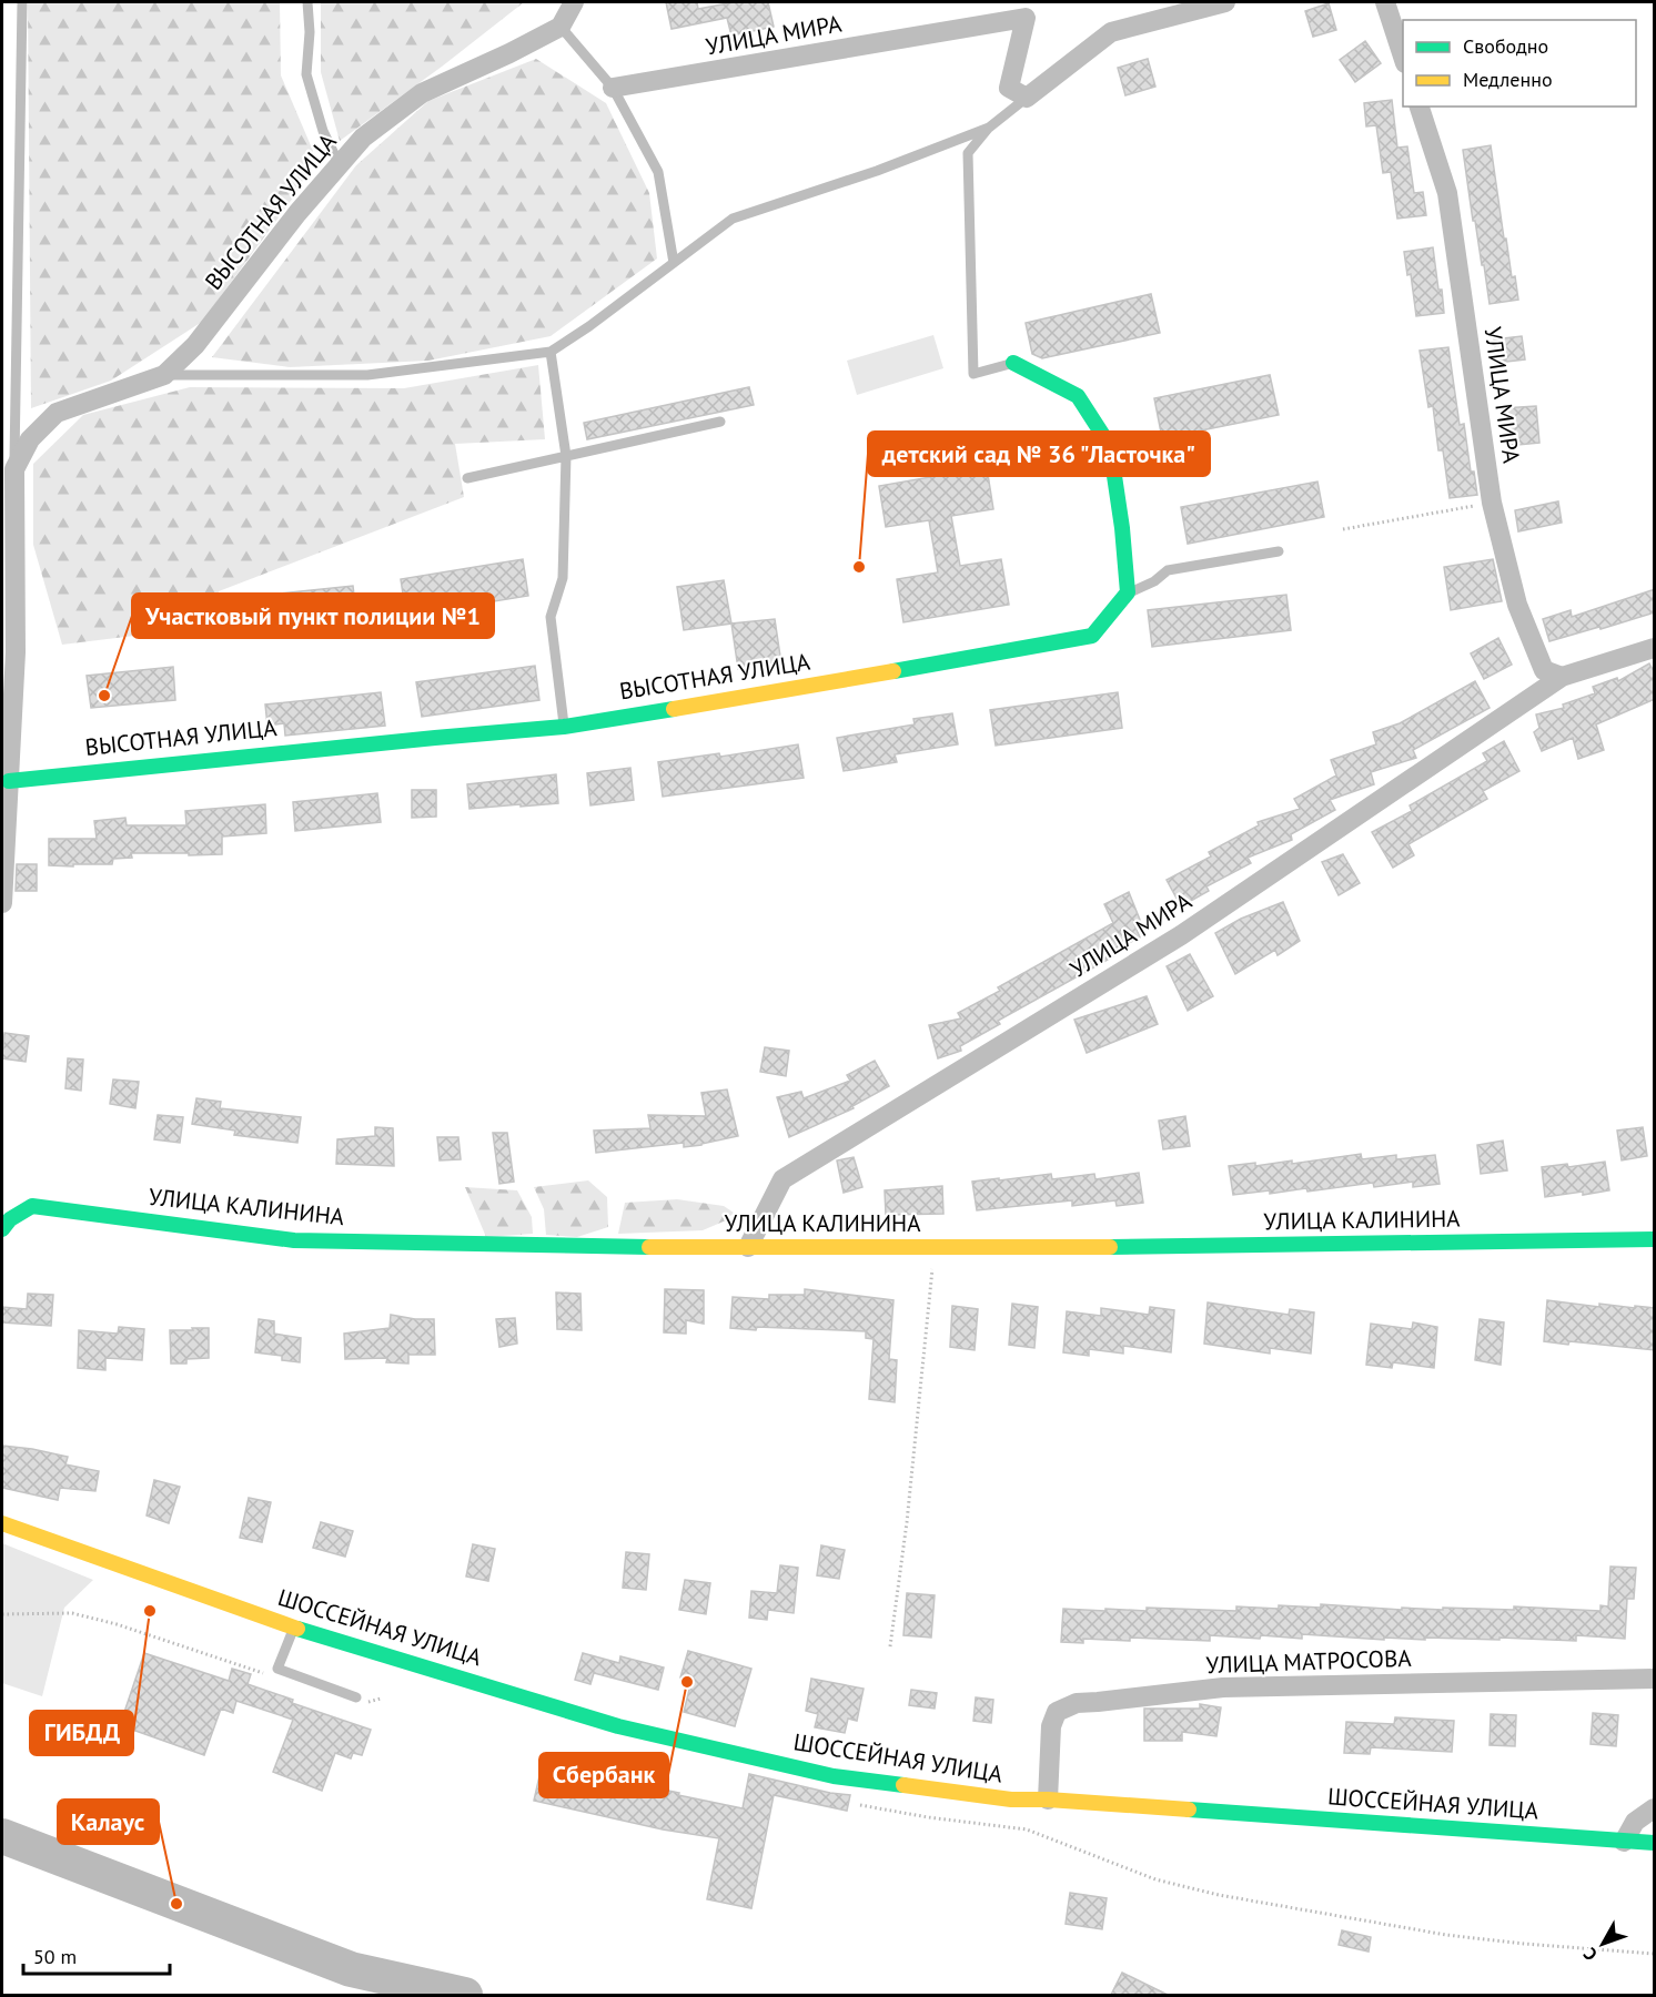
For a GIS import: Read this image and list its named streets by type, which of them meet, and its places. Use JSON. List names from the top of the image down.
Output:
{
  "streets": {
    "street": [
      "УЛИЦА МИРА",
      "ВЫСОТНАЯ УЛИЦА",
      "УЛИЦА КАЛИНИНА",
      "ШОССЕЙНАЯ УЛИЦА",
      "УЛИЦА МАТРОСОВА"
    ]
  },
  "crossings": [
    ["УЛИЦА МИРА", "УЛИЦА КАЛИНИНА"],
    ["ШОССЕЙНАЯ УЛИЦА", "УЛИЦА МАТРОСОВА"]
  ],
  "places": [
    "детский сад № 36 \"Ласточка\"",
    "Участковый пункт полиции №1",
    "ГИБДД",
    "Сбербанк",
    "Калаус"
  ],
  "legend": ["Свободно", "Медленно"],
  "scale_bar": "50 m",
  "north": "bottom left"
}
